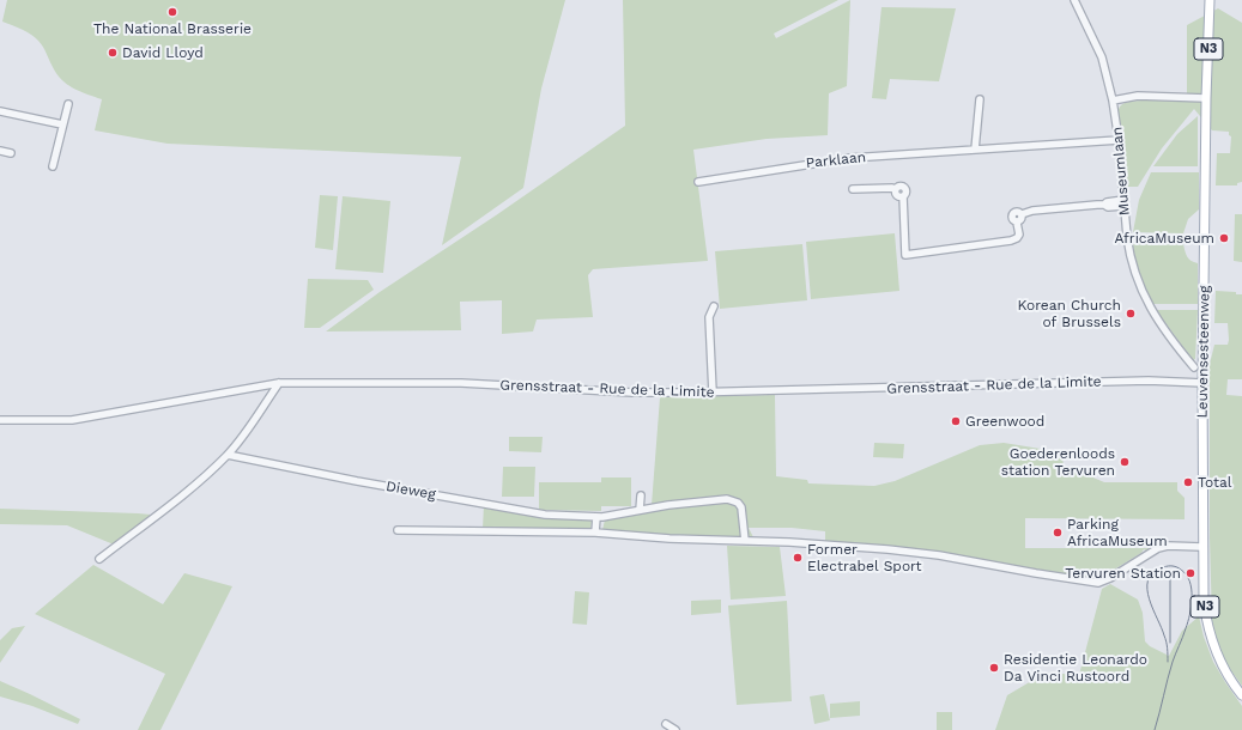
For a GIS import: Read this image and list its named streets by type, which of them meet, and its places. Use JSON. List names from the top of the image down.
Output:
{
  "streets": {
    "main road": ["N3", "Leuvensesteenweg"],
    "street": [
      "Parklaan",
      "Museumlaan",
      "Grensstraat - Rue de la Limite",
      "Dieweg"
    ]
  },
  "crossings": [
    ["Parklaan", "Museumlaan"],
    ["Leuvensesteenweg", "Grensstraat - Rue de la Limite"]
  ],
  "places": [
    "The National Brasserie",
    "David Lloyd",
    "AfricaMuseum",
    "Korean Church of Brussels",
    "Greenwood",
    "Goederenloods station Tervuren",
    "Total",
    "Parking AfricaMuseum",
    "Former Electrabel Sport",
    "Tervuren Station",
    "Residentie Leonardo Da Vinci Rustoord"
  ]
}
